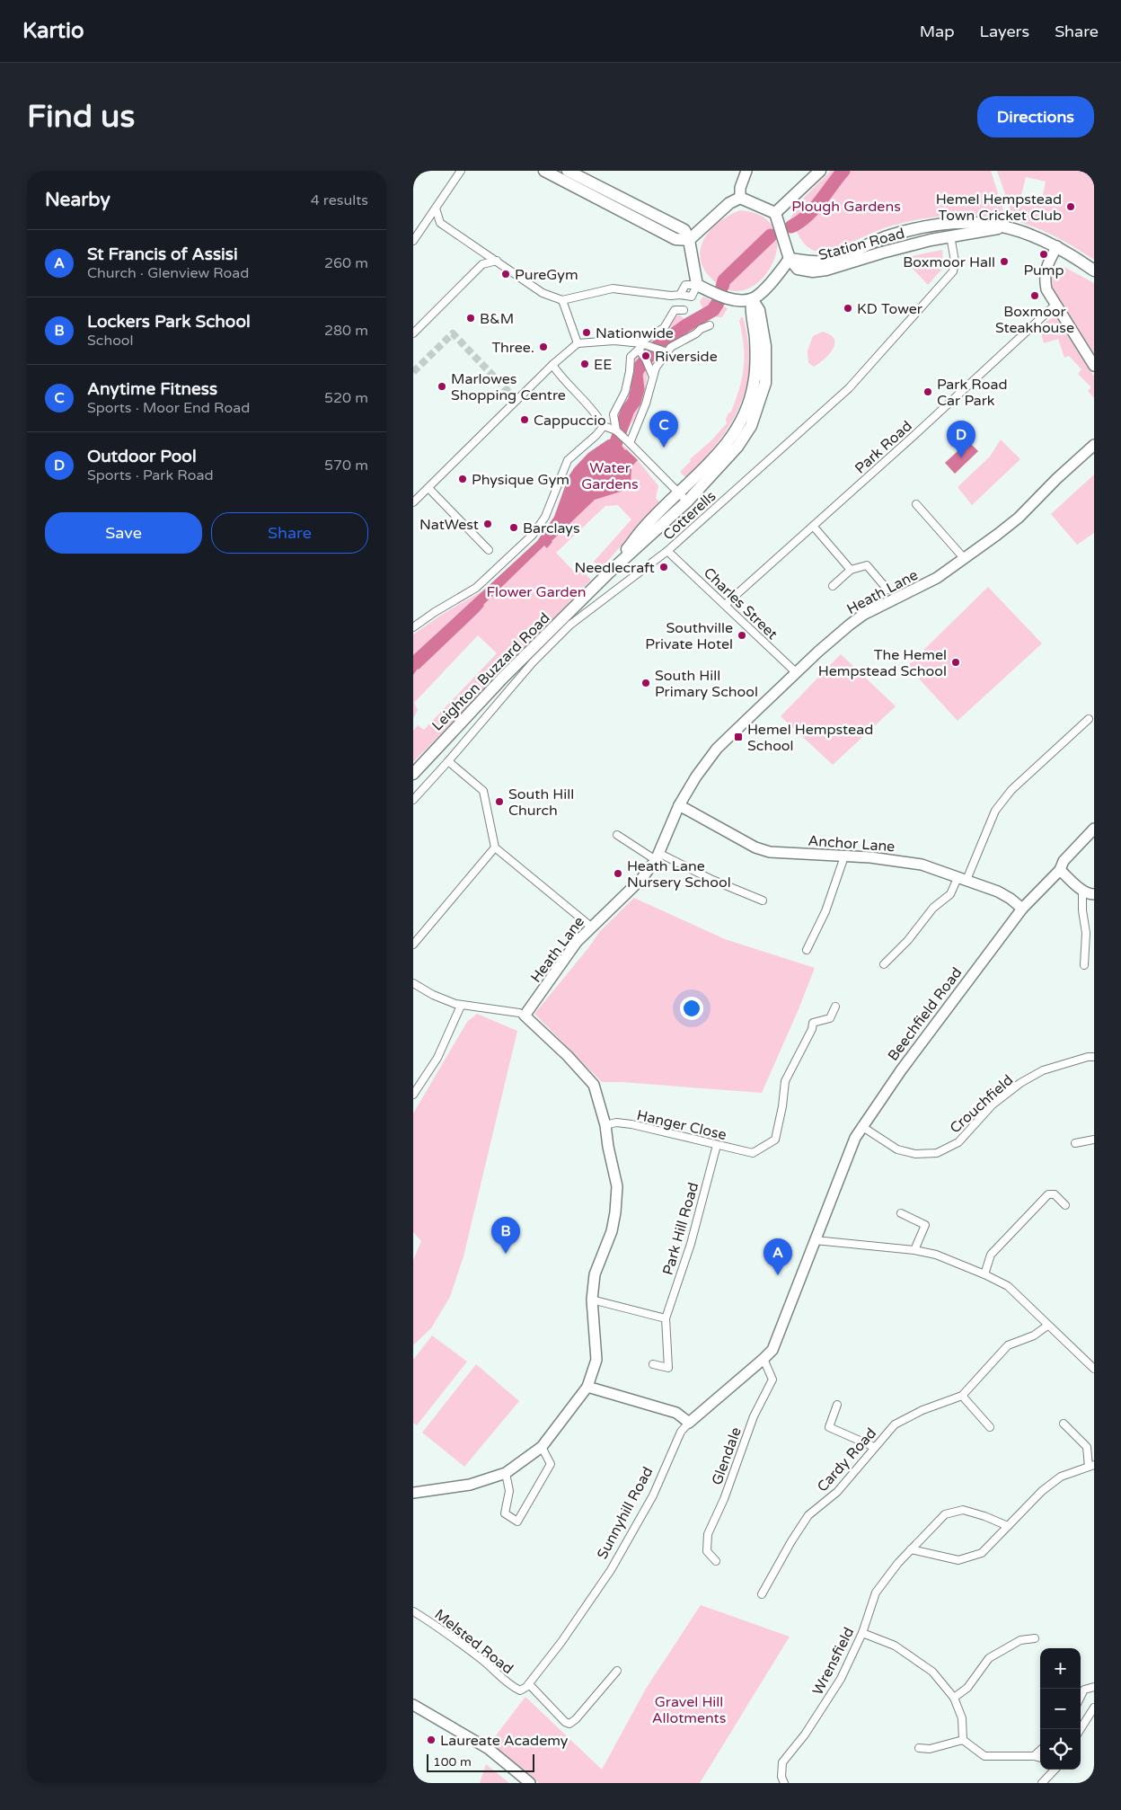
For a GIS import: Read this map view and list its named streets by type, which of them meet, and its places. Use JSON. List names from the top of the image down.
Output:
{
  "streets": {
    "main road": ["Station Road", "Leighton Buzzard Road"],
    "street": [
      "Park Road",
      "Cotterells",
      "Heath Lane",
      "Charles Street",
      "Anchor Lane",
      "Beechfield Road",
      "Crouchfield",
      "Hanger Close",
      "Park Hill Road",
      "Glendale",
      "Cardy Road",
      "Sunnyhill Road",
      "Melsted Road",
      "Wrensfield"
    ]
  },
  "crossings": [
    ["Station Road", "Cotterells"],
    ["Station Road", "Leighton Buzzard Road"],
    ["Park Road", "Charles Street"],
    ["Cotterells", "Charles Street"],
    ["Heath Lane", "Charles Street"],
    ["Heath Lane", "Anchor Lane"],
    ["Anchor Lane", "Beechfield Road"],
    ["Beechfield Road", "Crouchfield"],
    ["Beechfield Road", "Glendale"],
    ["Beechfield Road", "Sunnyhill Road"],
    ["Hanger Close", "Park Hill Road"],
    ["Glendale", "Sunnyhill Road"],
    ["Sunnyhill Road", "Melsted Road"]
  ],
  "parks": [
    "Plough Gardens",
    "Water Gardens",
    "Flower Garden",
    "Gravel Hill Allotments"
  ],
  "places": {
    "other": [
      "Hemel Hempstead Town Cricket Club",
      "Pump",
      "Boxmoor Hall",
      "PureGym",
      "Boxmoor Steakhouse",
      "KD Tower",
      "B&M",
      "Nationwide",
      "Three.",
      "Riverside",
      "EE",
      "Marlowes Shopping Centre",
      "Park Road Car Park",
      "Cappuccio",
      "Physique Gym",
      "NatWest",
      "Barclays",
      "Needlecraft",
      "Southville Private Hotel",
      "The Hemel Hempstead School",
      "South Hill Primary School",
      "South Hill Church",
      "Heath Lane Nursery School",
      "Laureate Academy"
    ],
    "transit": ["Hemel Hempstead School"]
  },
  "scale_bar": "100 m",
  "page": {
    "header": "Kartio",
    "nav": ["Map", "Layers", "Share"],
    "buttons": [
      "Directions",
      ["Save", "Share"]
    ],
    "title": "Find us",
    "heading": ["Nearby", "4 results"],
    "list": [
      {
        "mark": "A",
        "name": "St Francis of Assisi",
        "note": "Church · Glenview Road",
        "value": "260 m"
      },
      {
        "mark": "B",
        "name": "Lockers Park School",
        "note": "School",
        "value": "280 m"
      },
      {
        "mark": "C",
        "name": "Anytime Fitness",
        "note": "Sports · Moor End Road",
        "value": "520 m"
      },
      {
        "mark": "D",
        "name": "Outdoor Pool",
        "note": "Sports · Park Road",
        "value": "570 m"
      }
    ],
    "pins": [
      "C",
      "D",
      "B",
      "A"
    ],
    "map_buttons": ["+", "−"],
    "scale": "100 m"
  }
}
